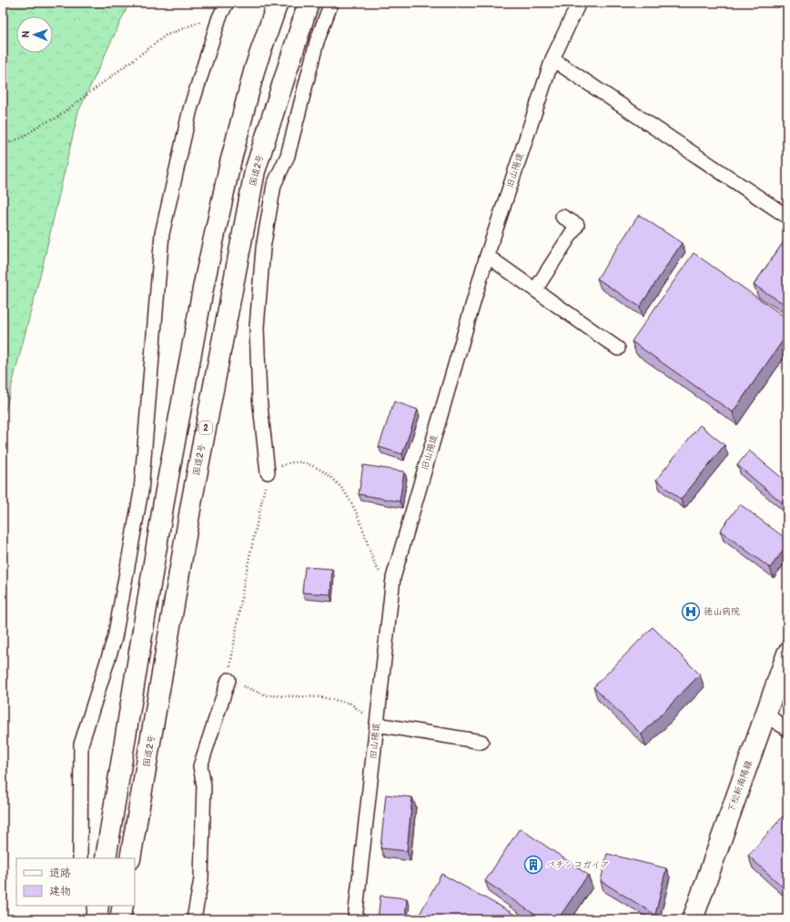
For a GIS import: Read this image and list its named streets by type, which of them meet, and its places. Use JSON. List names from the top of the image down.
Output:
{
  "streets": {
    "main road": ["国道2号", "2", "下松新南陽線"],
    "street": ["旧山陽道"]
  },
  "places": {
    "hospital": ["徳山病院"],
    "building": ["パチンコガイア"]
  },
  "legend": ["道路", "建物"],
  "north": "left"
}
